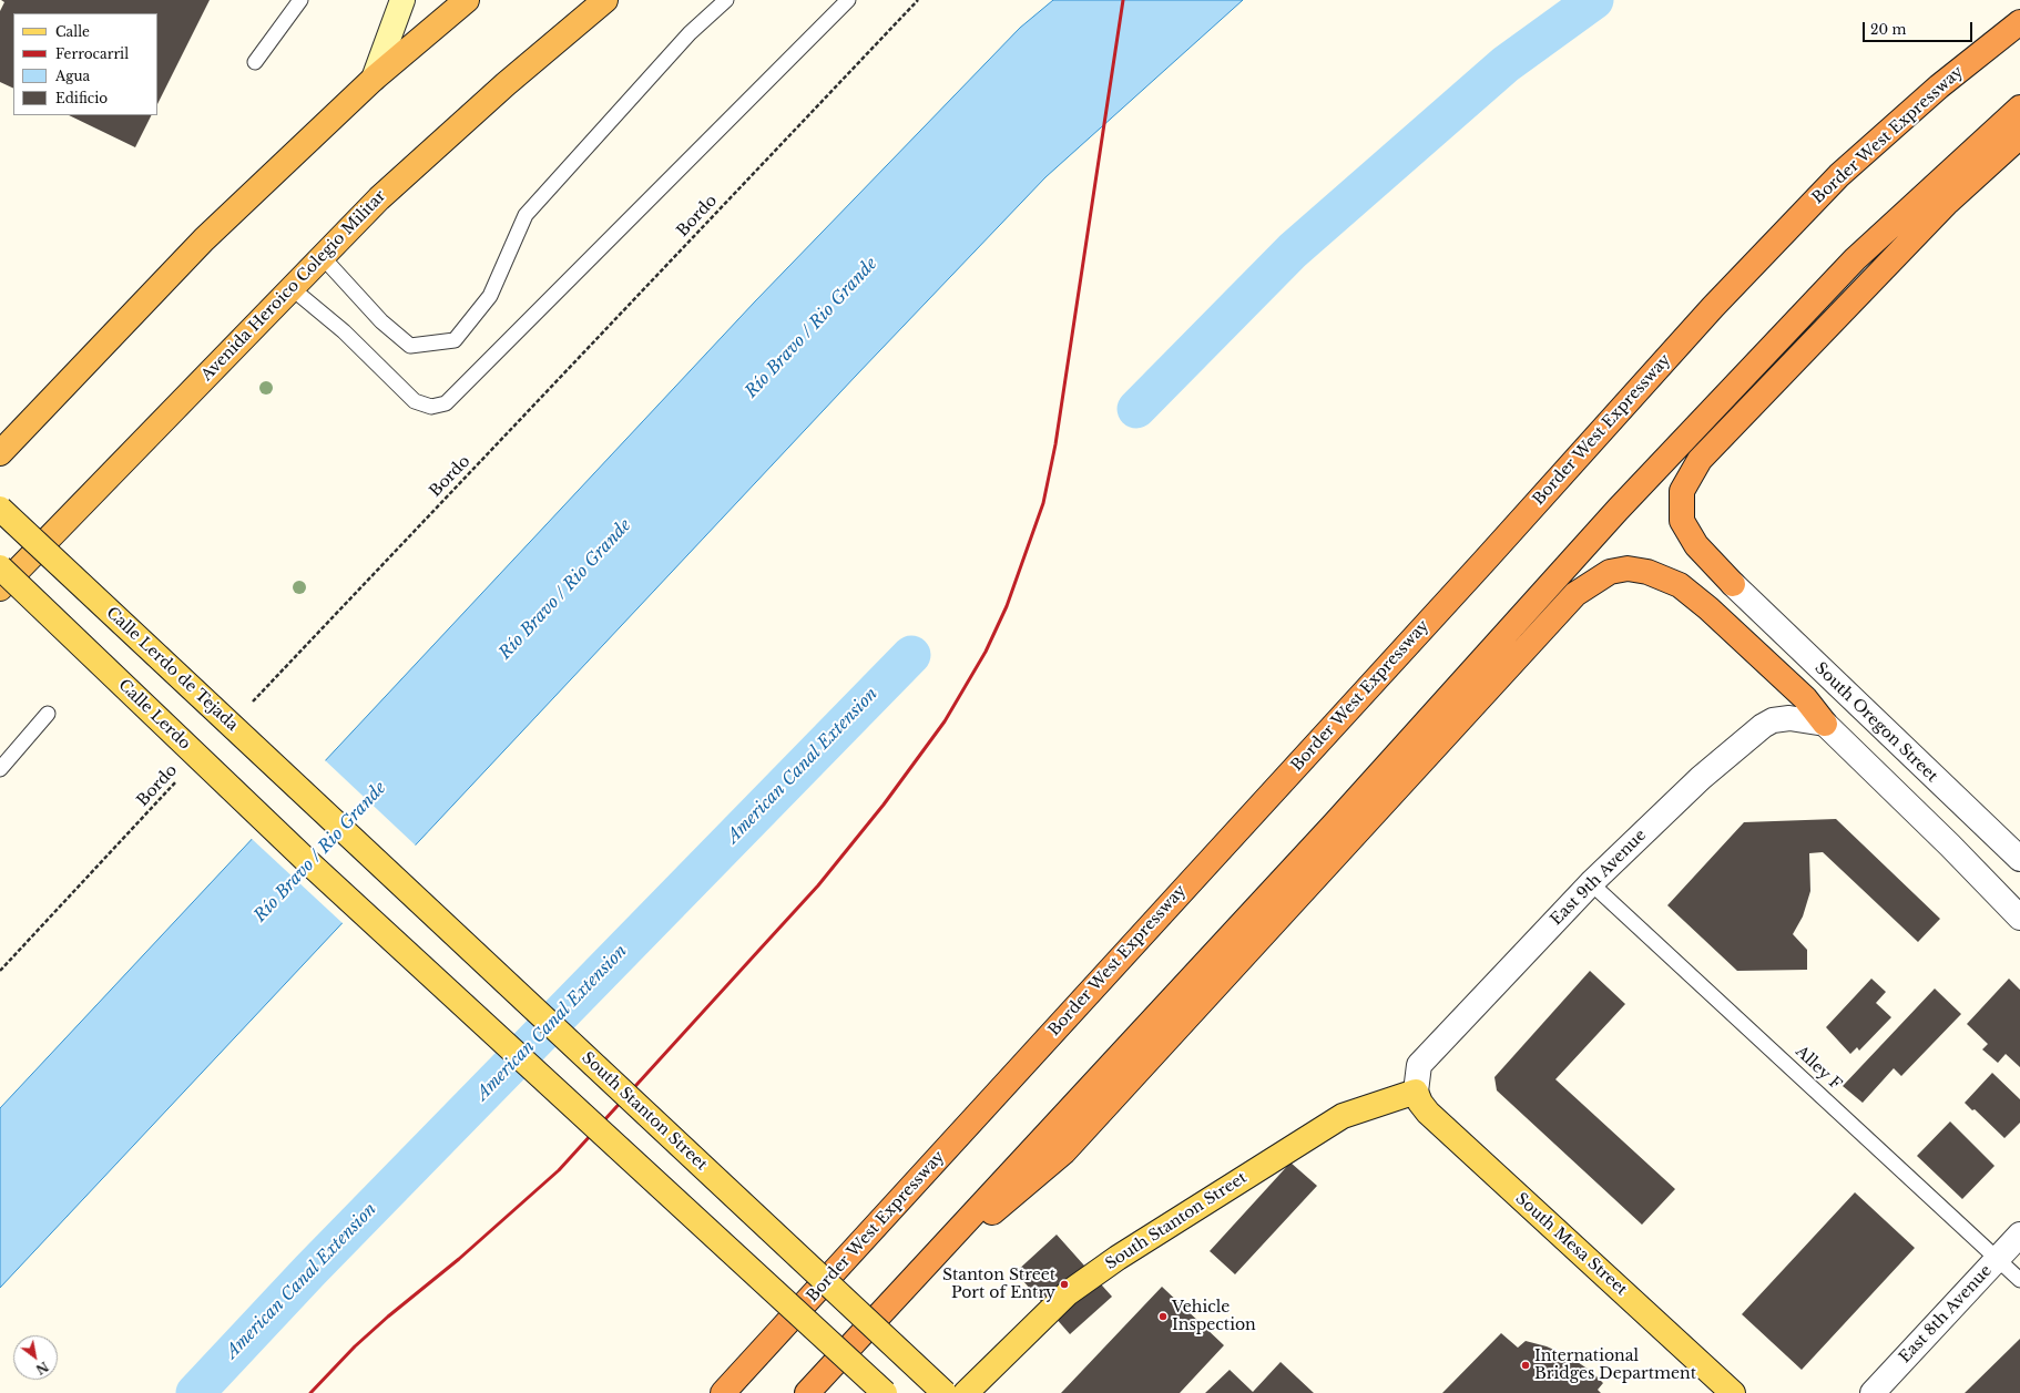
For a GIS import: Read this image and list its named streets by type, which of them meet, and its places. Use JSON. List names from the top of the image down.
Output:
{
  "streets": {
    "highway": ["Border West Expressway", "Avenida Heroico Colegio Militar"],
    "main road": [
      "Calle Lerdo de Tejada",
      "Calle Lerdo",
      "South Stanton Street",
      "South Mesa Street"
    ],
    "street": ["South Oregon Street", "East 9th Avenue", "East 8th Avenue"],
    "lane": ["Alley F"],
    "path": ["Bordo"]
  },
  "crossings": [
    ["Calle Lerdo de Tejada", "South Stanton Street"],
    ["East 9th Avenue", "Alley F"],
    ["East 9th Avenue", "South Stanton Street"],
    ["East 9th Avenue", "South Mesa Street"],
    ["Alley F", "East 8th Avenue"],
    ["South Stanton Street", "South Mesa Street"]
  ],
  "water": ["Río Bravo / Rio Grande", "American Canal Extension"],
  "places": ["Stanton Street Port of Entry", "Vehicle Inspection", "International Bridges Department"],
  "legend": [
    "Calle",
    "Ferrocarril",
    "Agua",
    "Edificio"
  ],
  "scale_bar": "20 m",
  "north": "bottom right"
}
